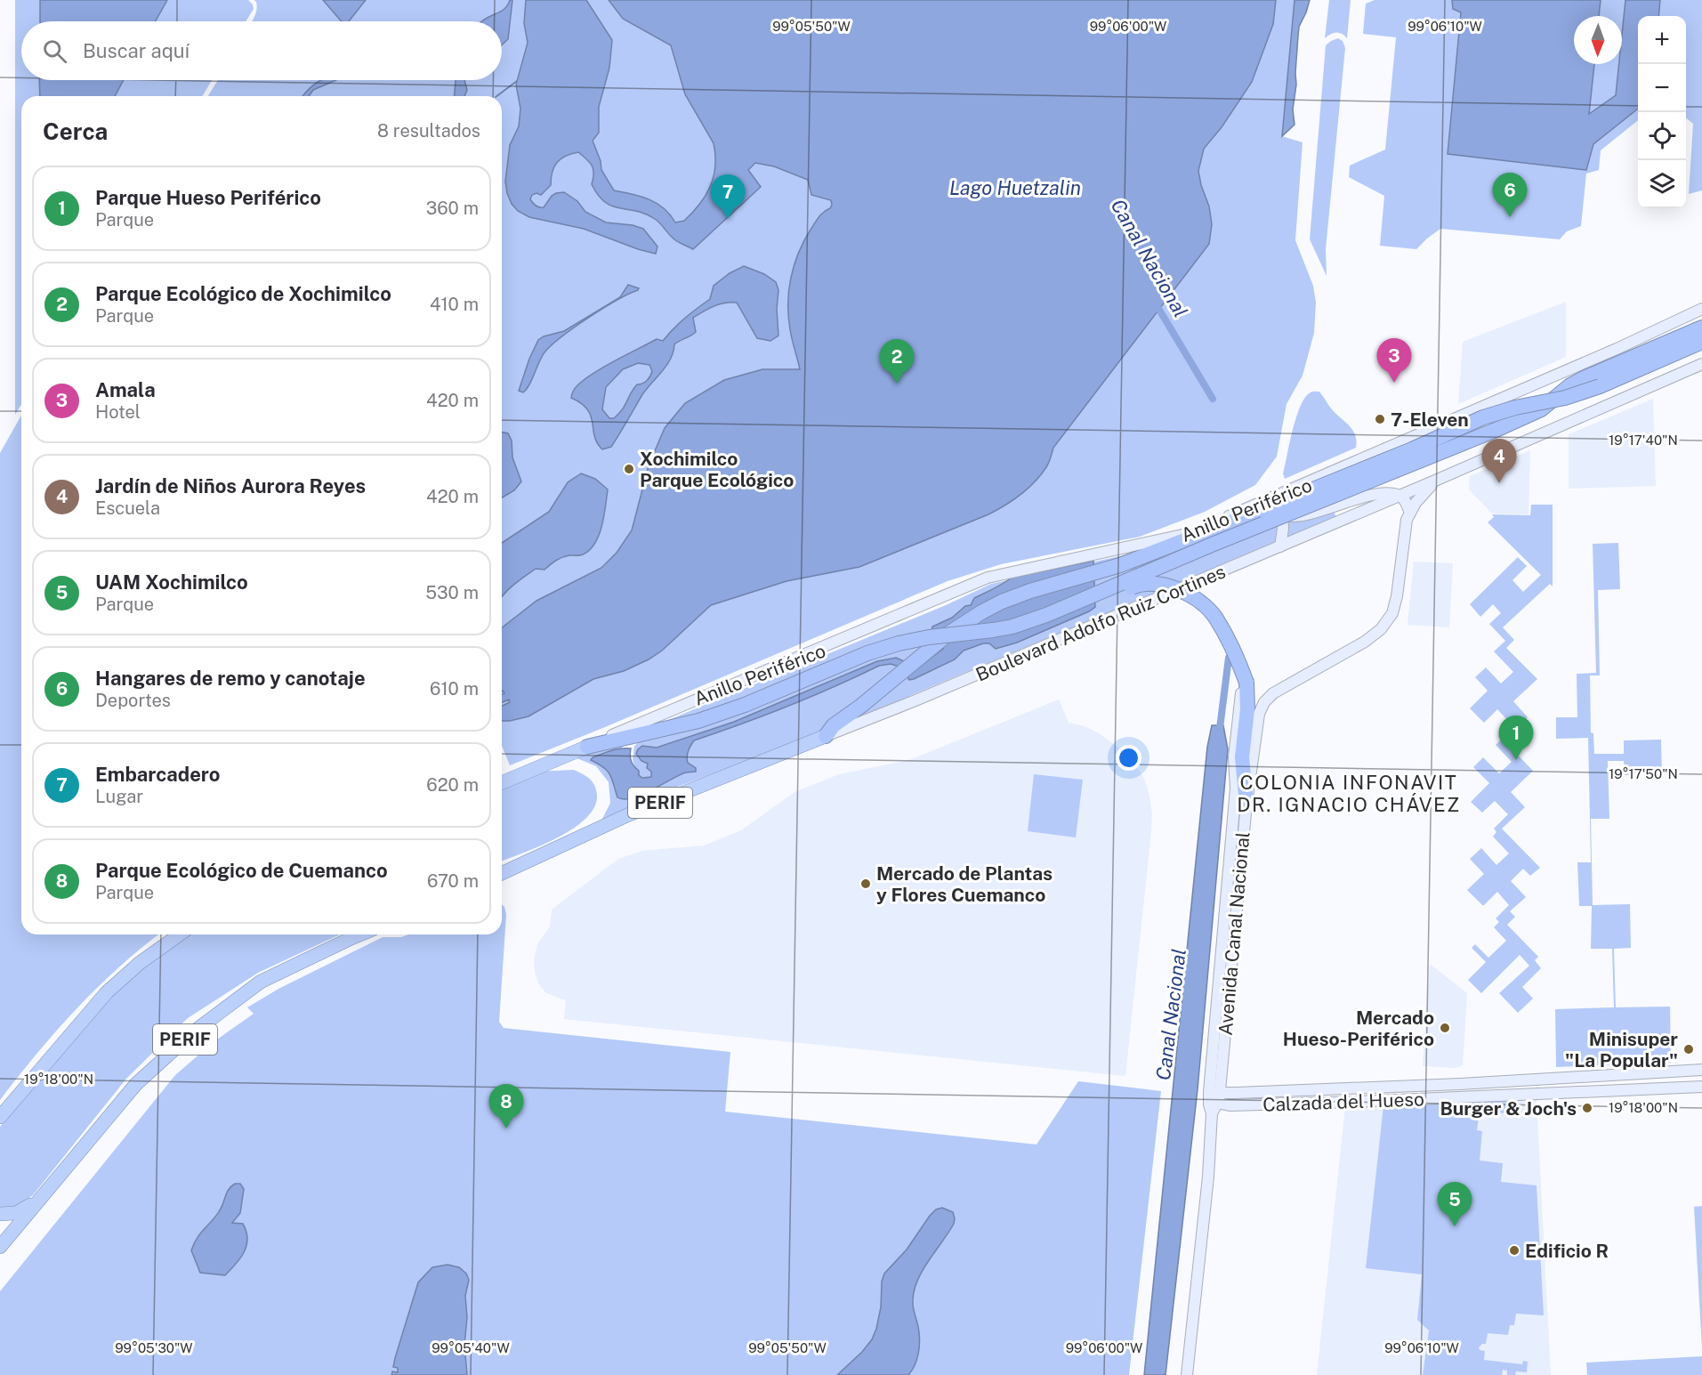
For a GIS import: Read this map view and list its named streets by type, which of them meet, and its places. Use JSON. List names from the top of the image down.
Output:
{
  "streets": {
    "highway": ["Anillo Periférico", "Boulevard Adolfo Ruiz Cortines", "PERIF"],
    "main road": ["Avenida Canal Nacional", "Calzada del Hueso"]
  },
  "crossings": [
    ["Anillo Periférico", "Boulevard Adolfo Ruiz Cortines"],
    ["Boulevard Adolfo Ruiz Cortines", "Avenida Canal Nacional"],
    ["Avenida Canal Nacional", "Calzada del Hueso"]
  ],
  "districts": ["COLONIA INFONAVIT DR. IGNACIO CHÁVEZ"],
  "water": ["Lago Huetzalin", "Canal Nacional"],
  "places": [
    "7-Eleven",
    "Xochimilco Parque Ecológico",
    "Mercado de Plantas y Flores Cuemanco",
    "Mercado Hueso-Periférico",
    "Minisuper \"La Popular\"",
    "Burger & Joch's",
    "Edificio R"
  ],
  "north": "bottom",
  "page": {
    "map_buttons": ["+", "−"],
    "search": "Buscar aquí",
    "heading": ["Cerca", "8 resultados"],
    "list": [
      {
        "mark": "1",
        "name": "Parque Hueso Periférico",
        "note": "Parque",
        "value": "360 m"
      },
      {
        "mark": "2",
        "name": "Parque Ecológico de Xochimilco",
        "note": "Parque",
        "value": "410 m"
      },
      {
        "mark": "3",
        "name": "Amala",
        "note": "Hotel",
        "value": "420 m"
      },
      {
        "mark": "4",
        "name": "Jardín de Niños Aurora Reyes",
        "note": "Escuela",
        "value": "420 m"
      },
      {
        "mark": "5",
        "name": "UAM Xochimilco",
        "note": "Parque",
        "value": "530 m"
      },
      {
        "mark": "6",
        "name": "Hangares de remo y canotaje",
        "note": "Deportes",
        "value": "610 m"
      },
      {
        "mark": "7",
        "name": "Embarcadero",
        "note": "Lugar",
        "value": "620 m"
      },
      {
        "mark": "8",
        "name": "Parque Ecológico de Cuemanco",
        "note": "Parque",
        "value": "670 m"
      }
    ],
    "pins": [
      "6",
      "7",
      "3",
      "2",
      "4",
      "1",
      "8",
      "5"
    ]
  },
  "coordinates": [
    "99°05'50\"W",
    "99°06'00\"W",
    "99°06'10\"W",
    "19°17'40\"N",
    "19°17'50\"N",
    "19°18'00\"N",
    "99°05'30\"W",
    "99°05'40\"W"
  ]
}
